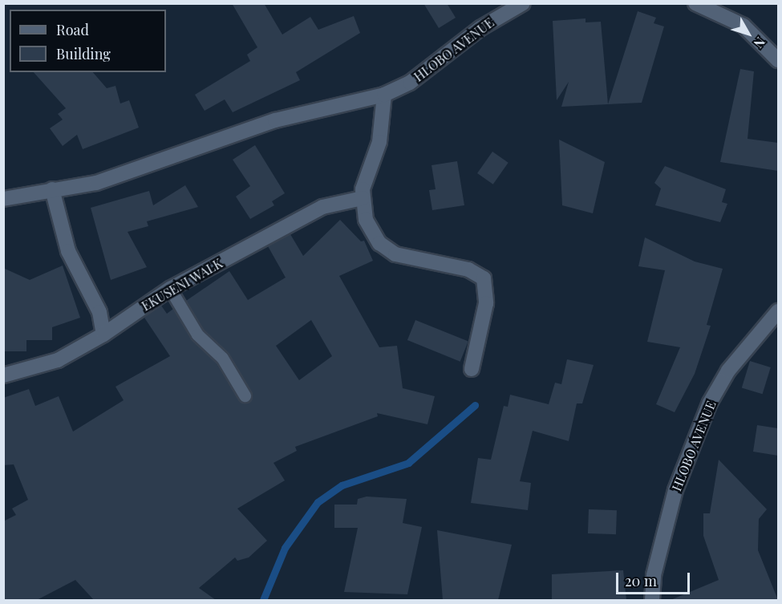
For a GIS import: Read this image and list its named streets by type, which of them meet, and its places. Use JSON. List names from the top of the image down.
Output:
{
  "streets": {
    "street": ["HLOBO AVENUE", "EKUSENI WALK"]
  },
  "legend": ["Road", "Building"],
  "scale_bar": "20 m",
  "north": "bottom right"
}
